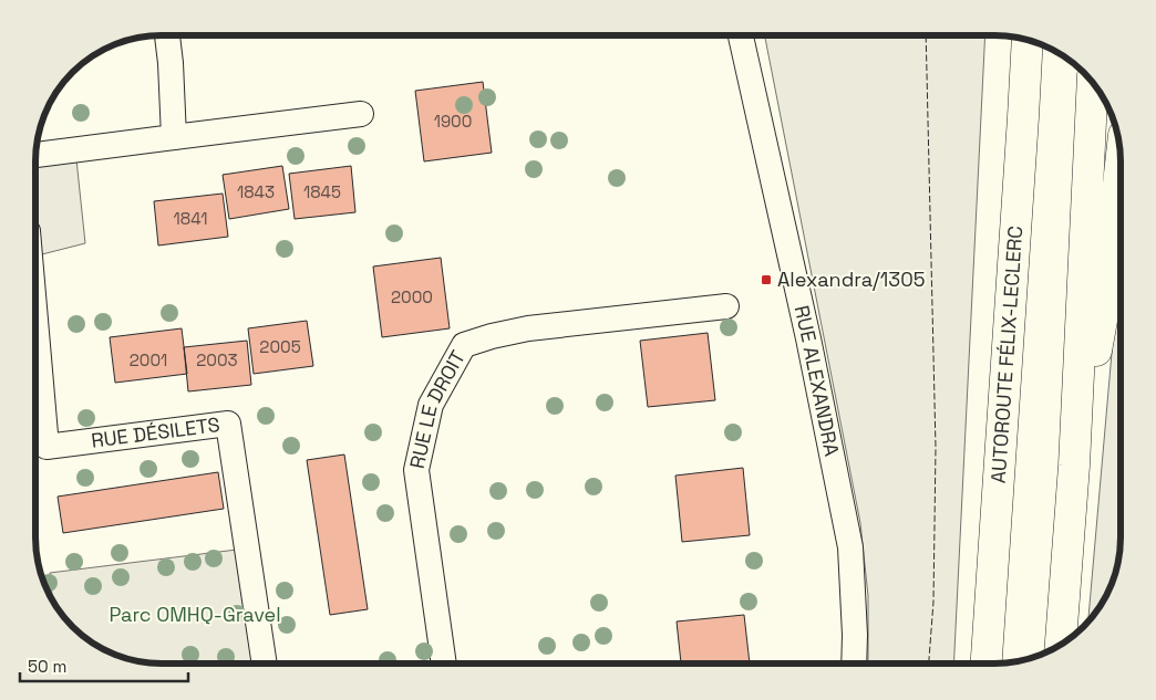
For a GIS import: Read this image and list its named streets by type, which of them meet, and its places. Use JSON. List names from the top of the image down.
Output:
{
  "streets": {
    "highway": ["AUTOROUTE FÉLIX-LECLERC"],
    "street": ["RUE ALEXANDRA", "RUE LE DROIT", "RUE DÉSILETS"]
  },
  "parks": ["Parc OMHQ-Gravel"],
  "places": {
    "transit": ["Alexandra/1305"]
  },
  "house_numbers": [
    "1900",
    "1843",
    "1845",
    "1841",
    "2000",
    "2005",
    "2001",
    "2003"
  ],
  "scale_bar": "50 m"
}
